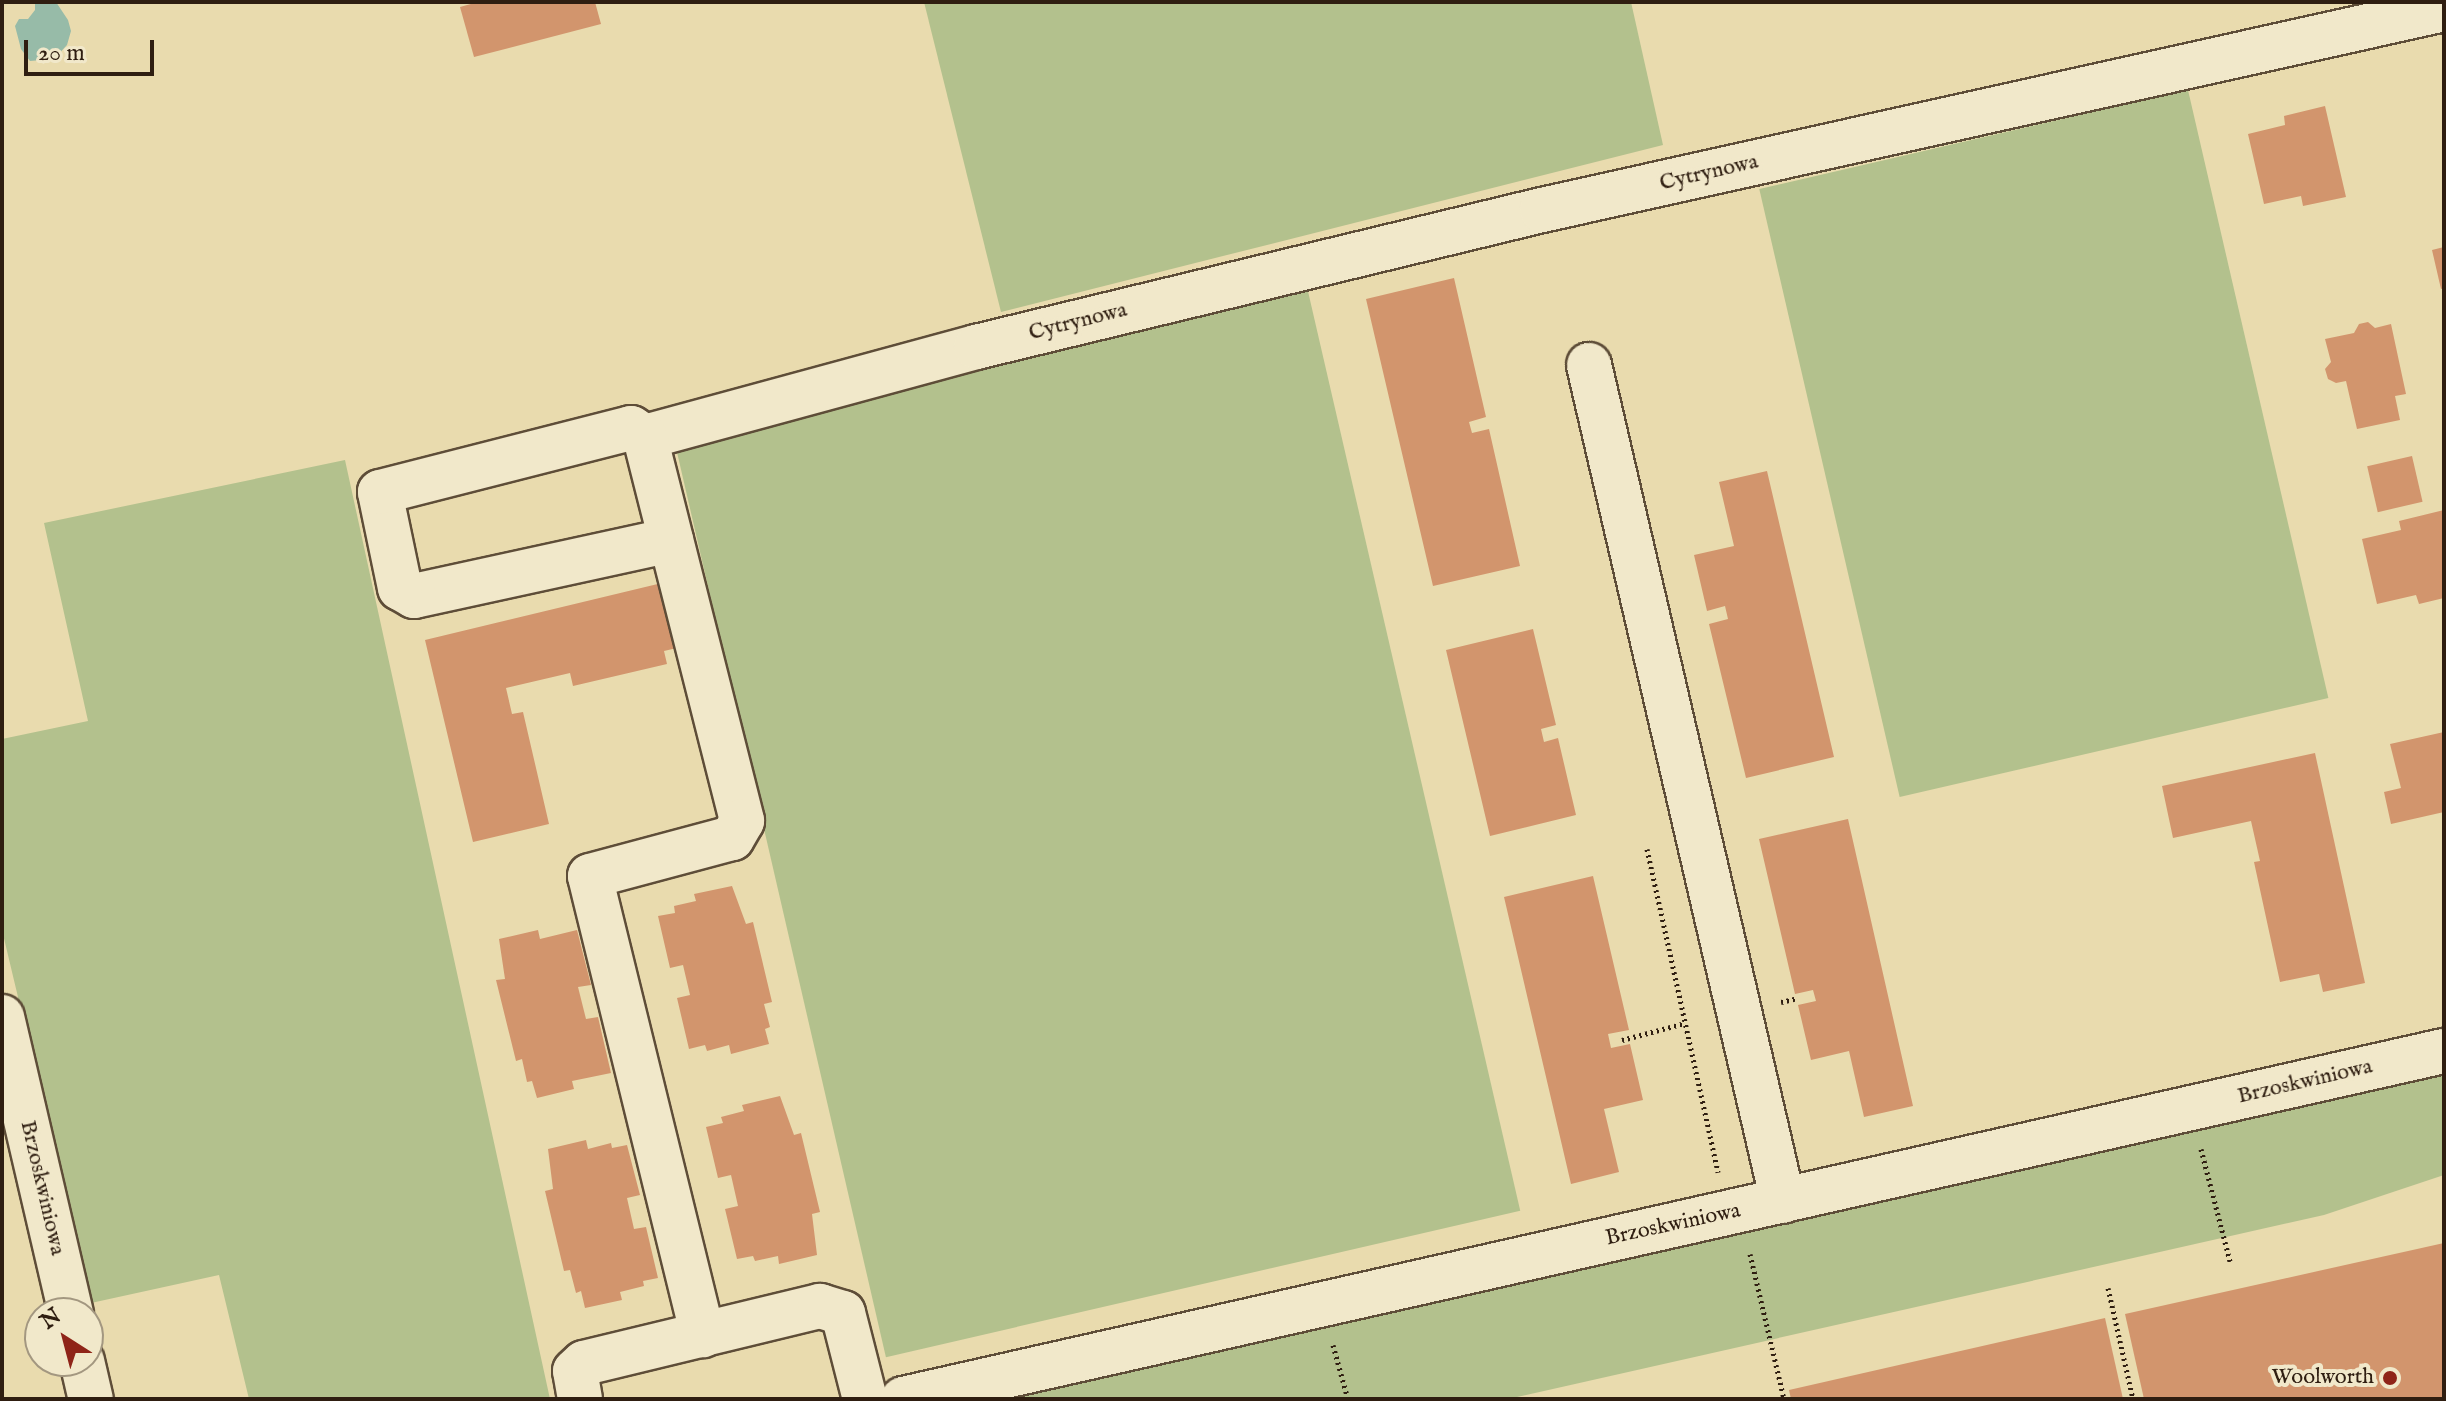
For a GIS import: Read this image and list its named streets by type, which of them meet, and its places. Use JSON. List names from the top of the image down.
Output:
{
  "streets": {
    "street": ["Cytrynowa", "Brzoskwiniowa"]
  },
  "places": ["Woolworth"],
  "scale_bar": "20 m",
  "north": "top left"
}
